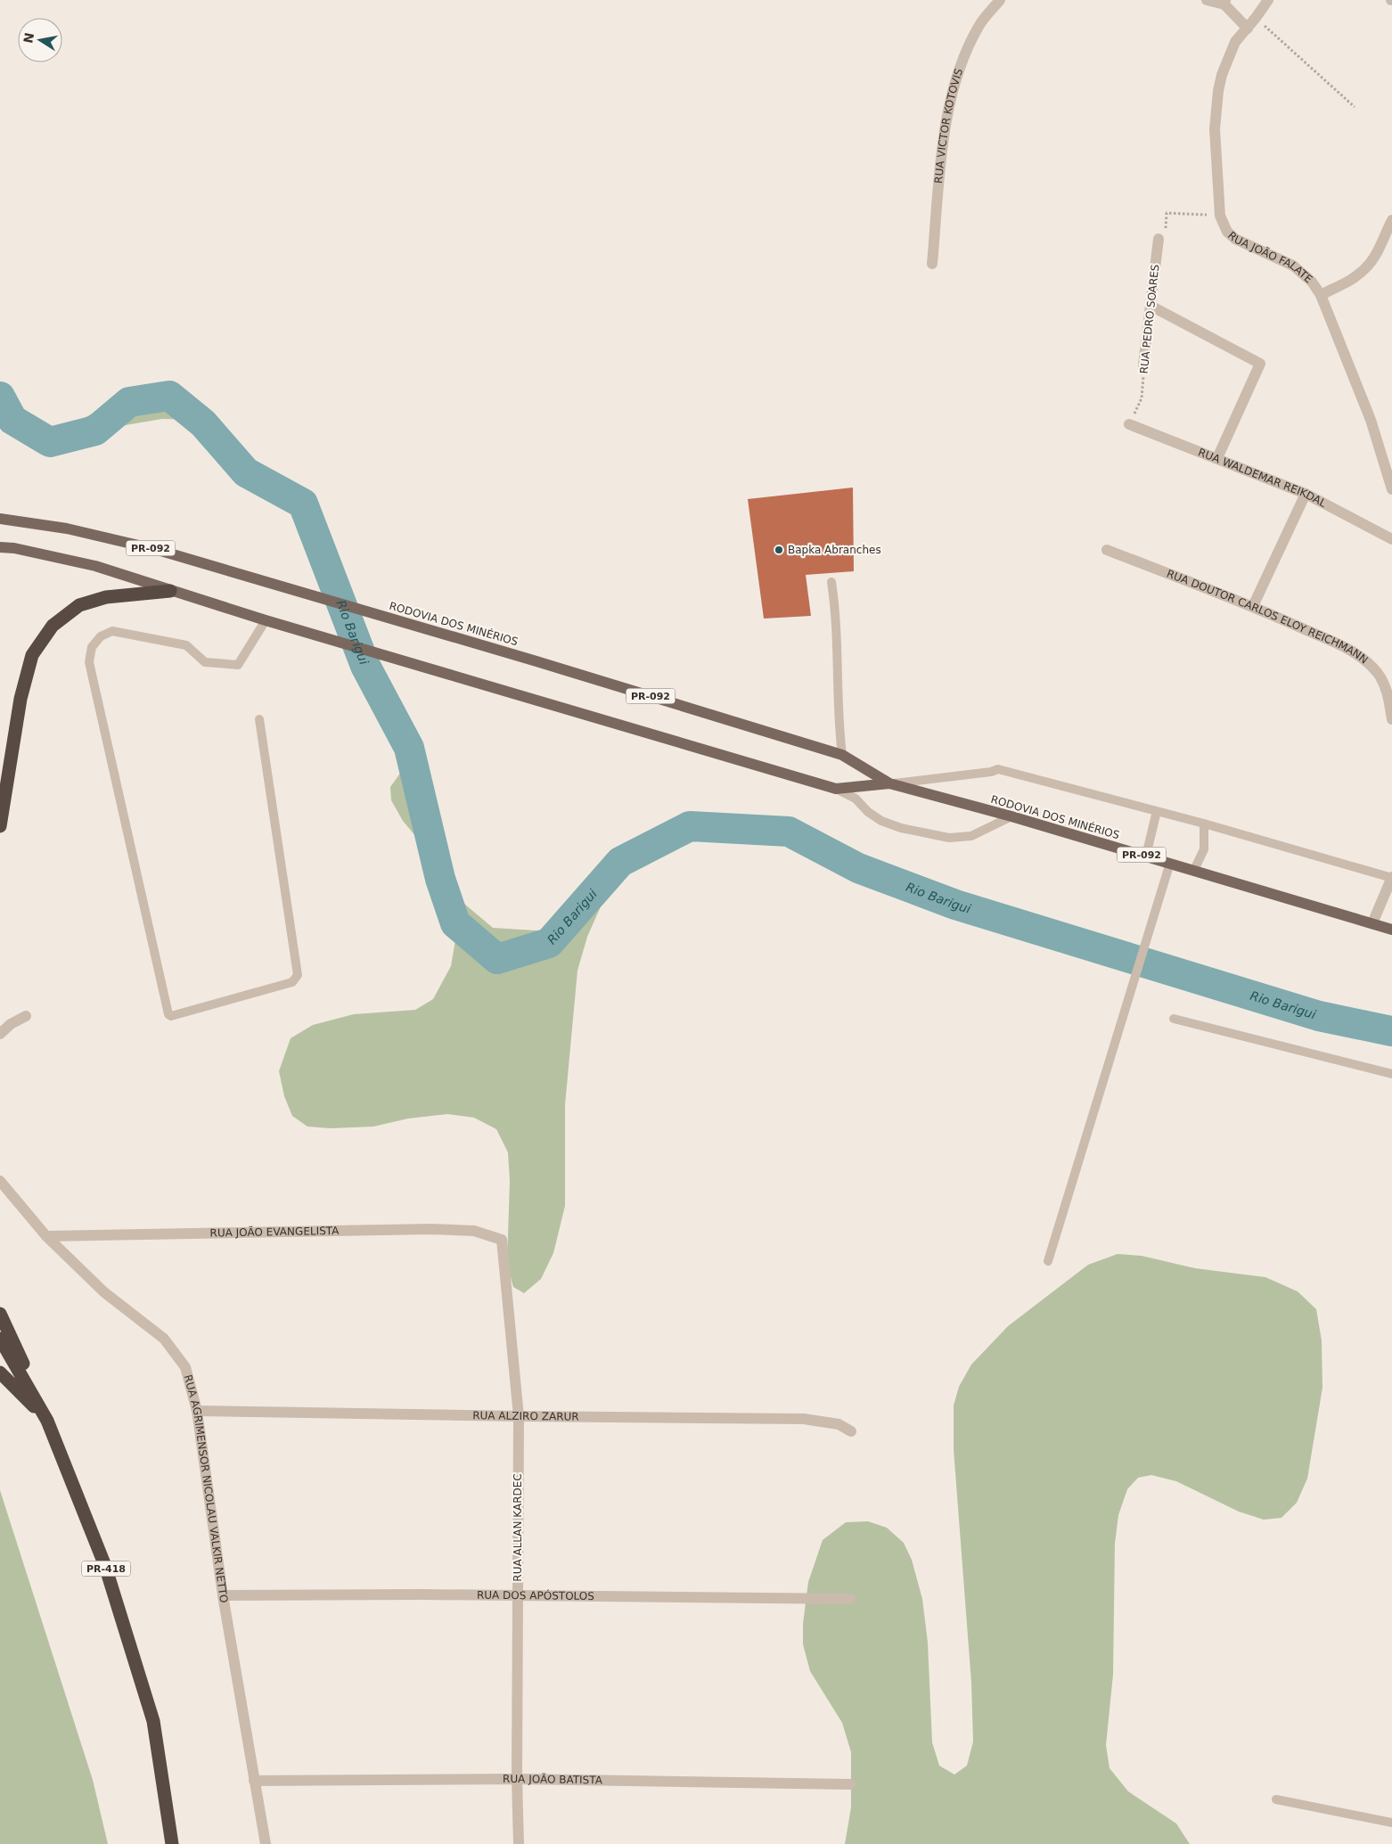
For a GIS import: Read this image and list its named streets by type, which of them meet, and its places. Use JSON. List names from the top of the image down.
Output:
{
  "streets": {
    "highway": ["PR-418"],
    "main road": ["PR-092", "RODOVIA DOS MINÉRIOS"],
    "street": [
      "RUA VICTOR KOTOVIS",
      "RUA JOÃO FALATE",
      "RUA PEDRO SOARES",
      "RUA WALDEMAR REIKDAL",
      "RUA DOUTOR CARLOS ELOY REICHMANN",
      "RUA JOÃO EVANGELISTA",
      "RUA ALZIRO ZARUR",
      "RUA AGRIMENSOR NICOLAU VALKIR NETTO",
      "RUA ALLAN KARDEC",
      "RUA DOS APÓSTOLOS",
      "RUA JOÃO BATISTA"
    ]
  },
  "crossings": [
    ["RUA JOÃO EVANGELISTA", "RUA AGRIMENSOR NICOLAU VALKIR NETTO"],
    ["RUA JOÃO EVANGELISTA", "RUA ALLAN KARDEC"],
    ["RUA ALZIRO ZARUR", "RUA AGRIMENSOR NICOLAU VALKIR NETTO"],
    ["RUA ALZIRO ZARUR", "RUA ALLAN KARDEC"],
    ["RUA AGRIMENSOR NICOLAU VALKIR NETTO", "RUA DOS APÓSTOLOS"],
    ["RUA AGRIMENSOR NICOLAU VALKIR NETTO", "RUA JOÃO BATISTA"],
    ["RUA ALLAN KARDEC", "RUA DOS APÓSTOLOS"],
    ["RUA ALLAN KARDEC", "RUA JOÃO BATISTA"]
  ],
  "water": ["Rio Barigui"],
  "places": ["Bapka Abranches"],
  "north": "left"
}
